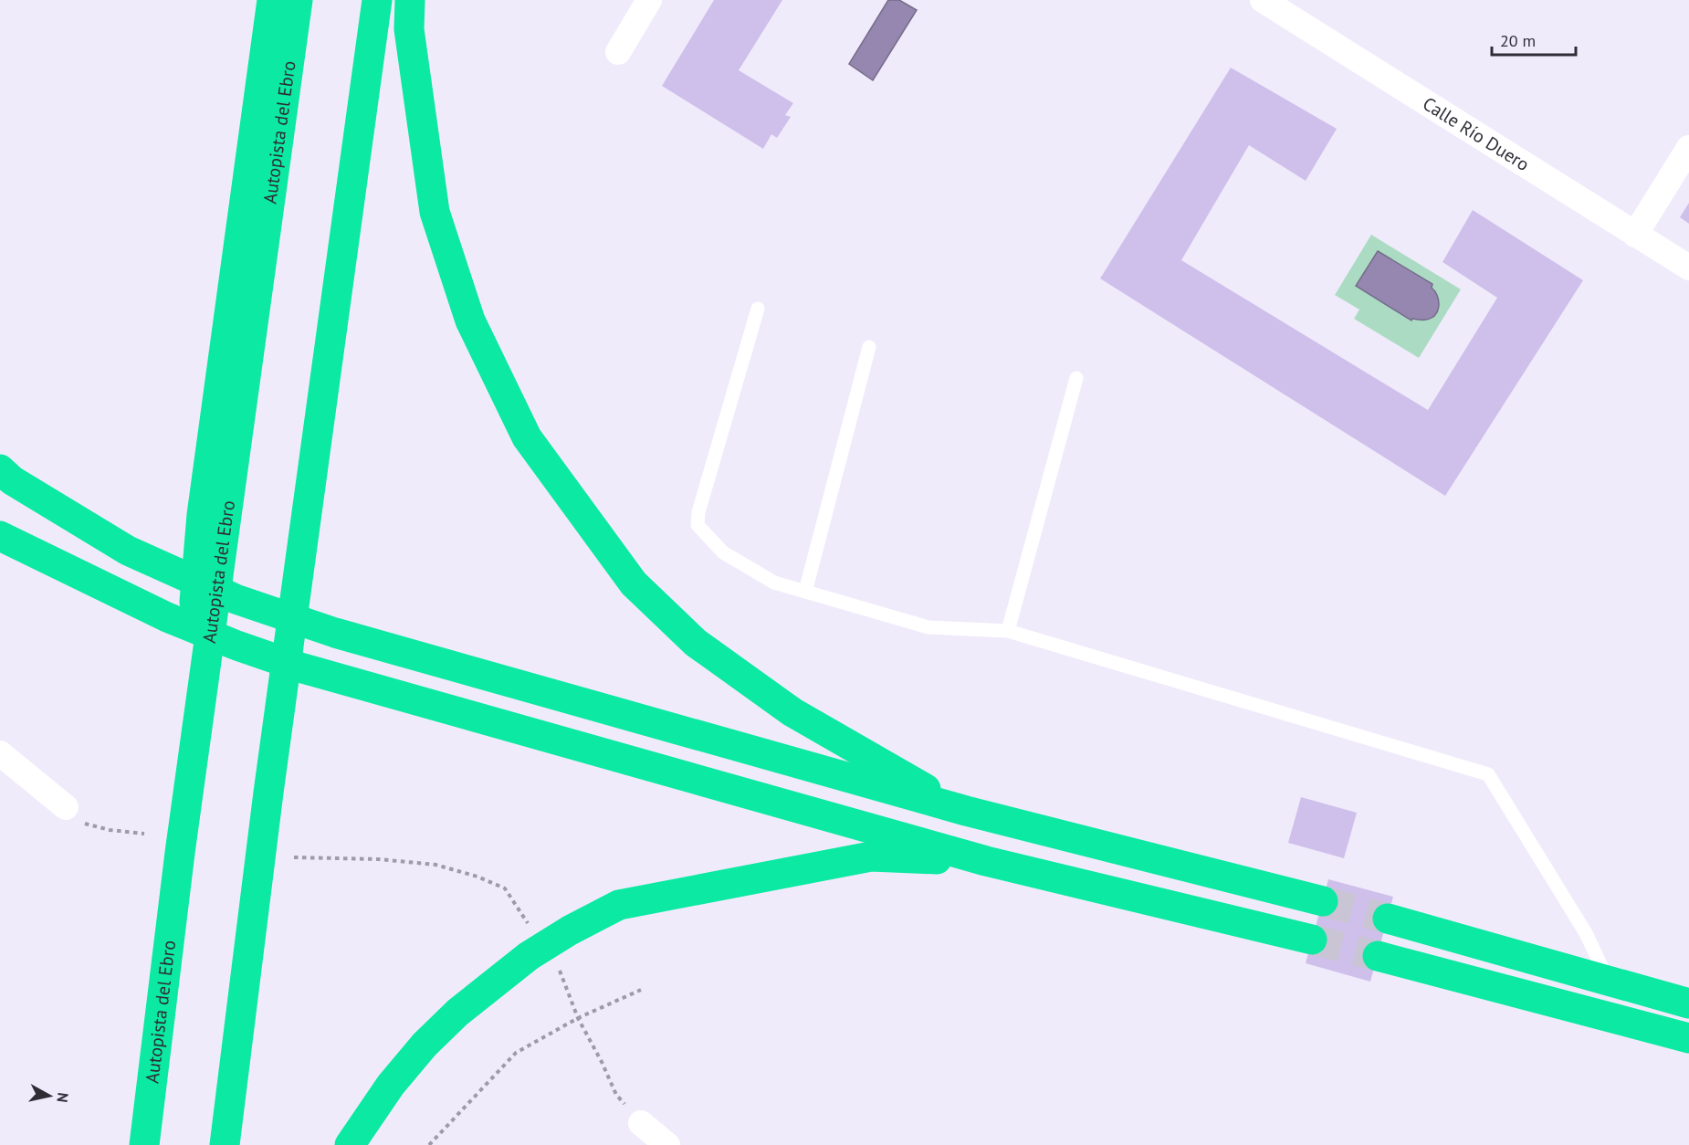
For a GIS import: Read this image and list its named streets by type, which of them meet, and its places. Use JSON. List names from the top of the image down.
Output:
{
  "streets": {
    "highway": ["Autopista del Ebro"],
    "street": ["Calle Río Duero"]
  },
  "scale_bar": "20 m",
  "north": "right"
}
